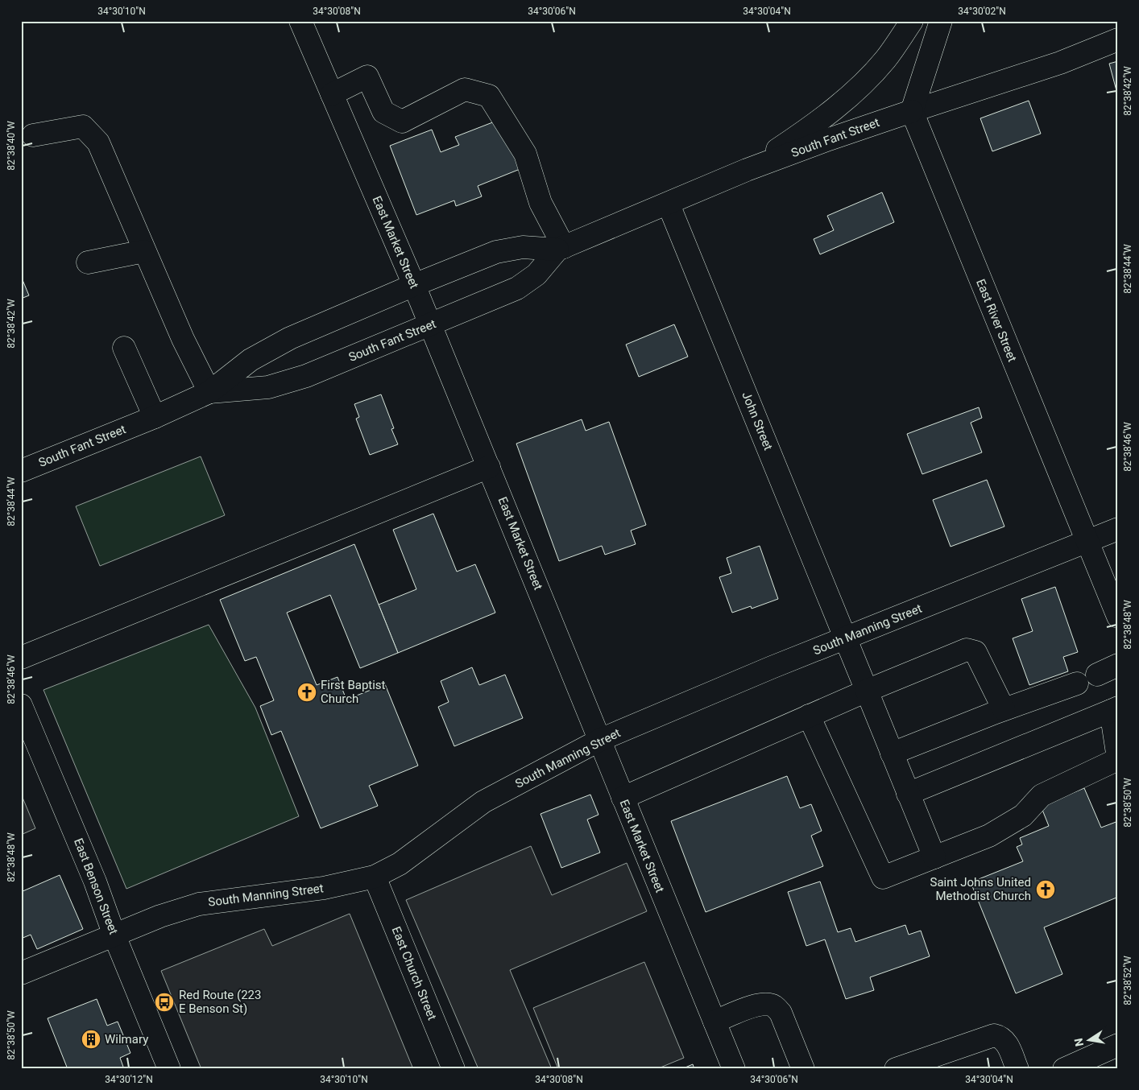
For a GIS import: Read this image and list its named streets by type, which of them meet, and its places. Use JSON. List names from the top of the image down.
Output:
{
  "streets": {
    "street": [
      "South Fant Street",
      "East Market Street",
      "East River Street",
      "John Street",
      "South Manning Street",
      "East Benson Street",
      "East Church Street"
    ]
  },
  "crossings": [
    ["South Fant Street", "East Market Street"],
    ["South Fant Street", "East River Street"],
    ["South Fant Street", "John Street"],
    ["East Market Street", "South Manning Street"],
    ["East River Street", "South Manning Street"],
    ["John Street", "South Manning Street"],
    ["South Manning Street", "East Benson Street"],
    ["South Manning Street", "East Church Street"]
  ],
  "places": {
    "church": ["First Baptist Church", "Saint Johns United Methodist Church"],
    "bus stop": ["Red Route (223 E Benson St)"],
    "building": ["Wilmary"]
  },
  "north": "left",
  "coordinates": [
    "34°30'10\"N",
    "34°30'08\"N",
    "34°30'06\"N",
    "34°30'04\"N",
    "34°30'02\"N",
    "82°38'42\"W",
    "82°38'40\"W",
    "82°38'44\"W",
    "82°38'46\"W",
    "82°38'48\"W",
    "82°38'50\"W",
    "82°38'52\"W",
    "34°30'12\"N"
  ]
}
